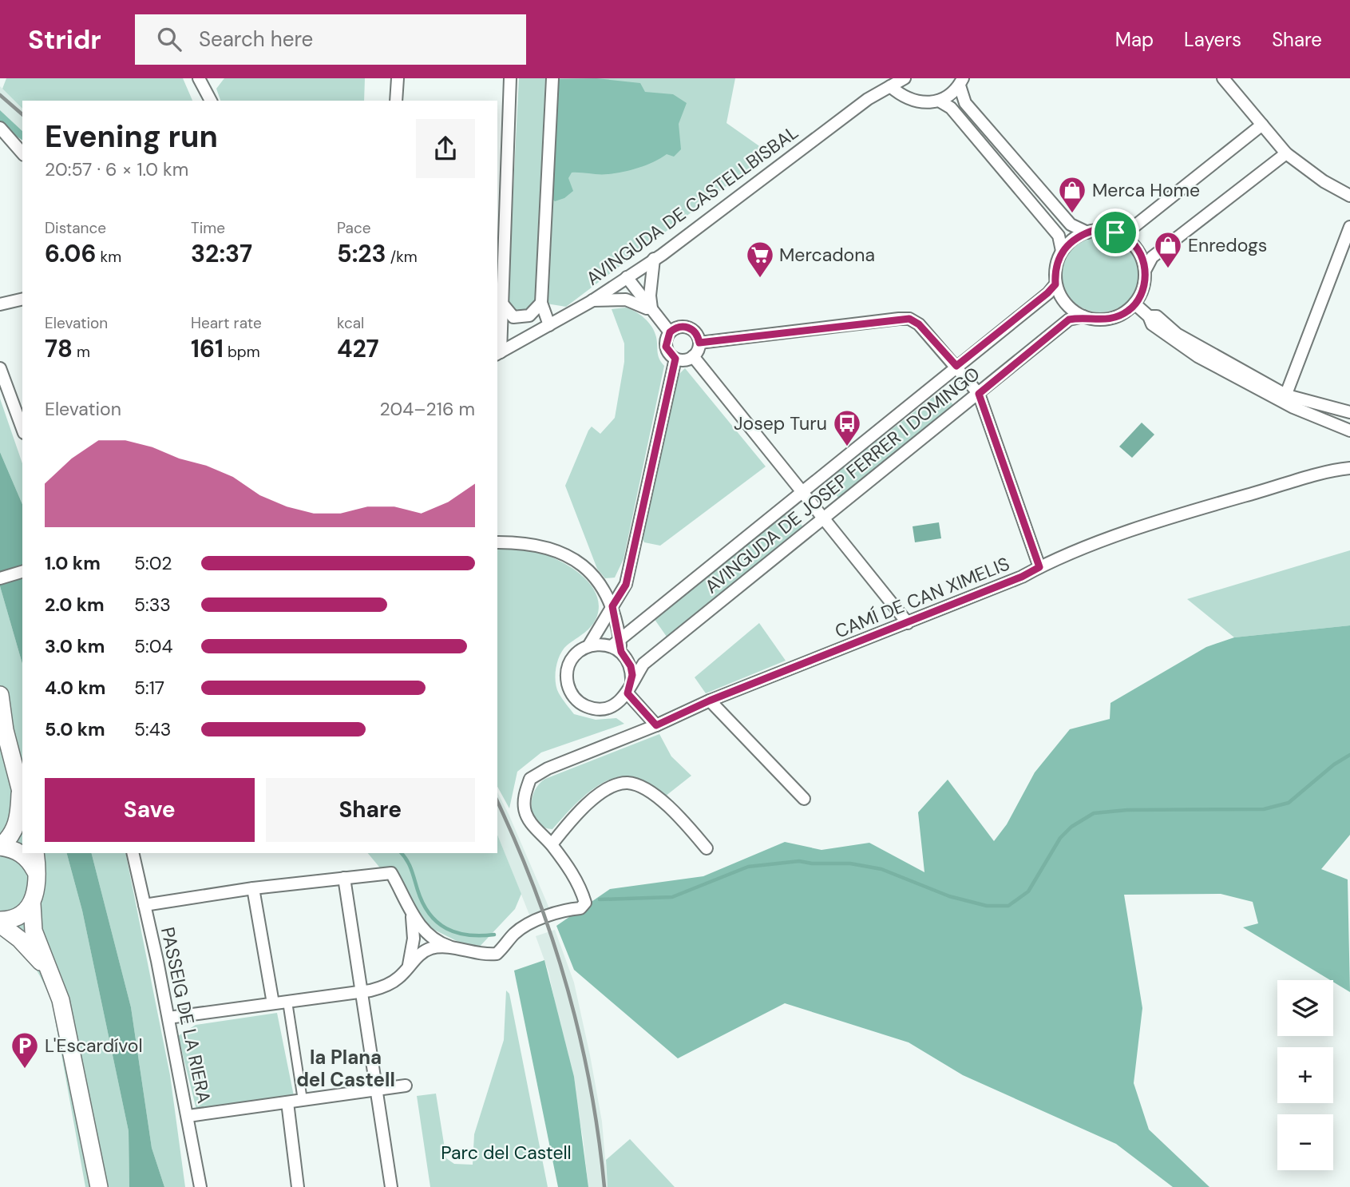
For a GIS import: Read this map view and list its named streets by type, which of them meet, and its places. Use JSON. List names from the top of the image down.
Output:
{
  "streets": {
    "street": [
      "AVINGUDA DE CASTELLBISBAL",
      "AVINGUDA DE JOSEP FERRER I DOMINGO",
      "CAMÍ DE CAN XIMELIS",
      "PASSEIG DE LA RIERA"
    ]
  },
  "districts": ["la Plana del Castell"],
  "parks": ["Parc del Castell"],
  "places": {
    "shop": ["Merca Home", "Enredogs"],
    "supermarket": ["Mercadona"],
    "bus stop": ["Josep Turu"],
    "parking": ["L'Escardívol"]
  },
  "page": {
    "header": "Stridr",
    "search": "Search here",
    "nav": ["Map", "Layers", "Share"],
    "heading": ["Evening run", "20:57 · 6 × 1.0 km"],
    "stats": [
      ["Distance", "6.06 km"],
      ["Time", "32:37"],
      ["Pace", "5:23 /km"],
      ["Elevation", "78 m"],
      ["Heart rate", "161 bpm"],
      ["kcal", "427"]
    ],
    "chart": ["Elevation", "204–216 m"],
    "list": [
      {
        "name": "1.0 km",
        "note": "5:02"
      },
      {
        "name": "2.0 km",
        "note": "5:33"
      },
      {
        "name": "3.0 km",
        "note": "5:04"
      },
      {
        "name": "4.0 km",
        "note": "5:17"
      },
      {
        "name": "5.0 km",
        "note": "5:43"
      }
    ],
    "buttons": ["Save", "Share"],
    "map_buttons": ["+", "−"]
  }
}
